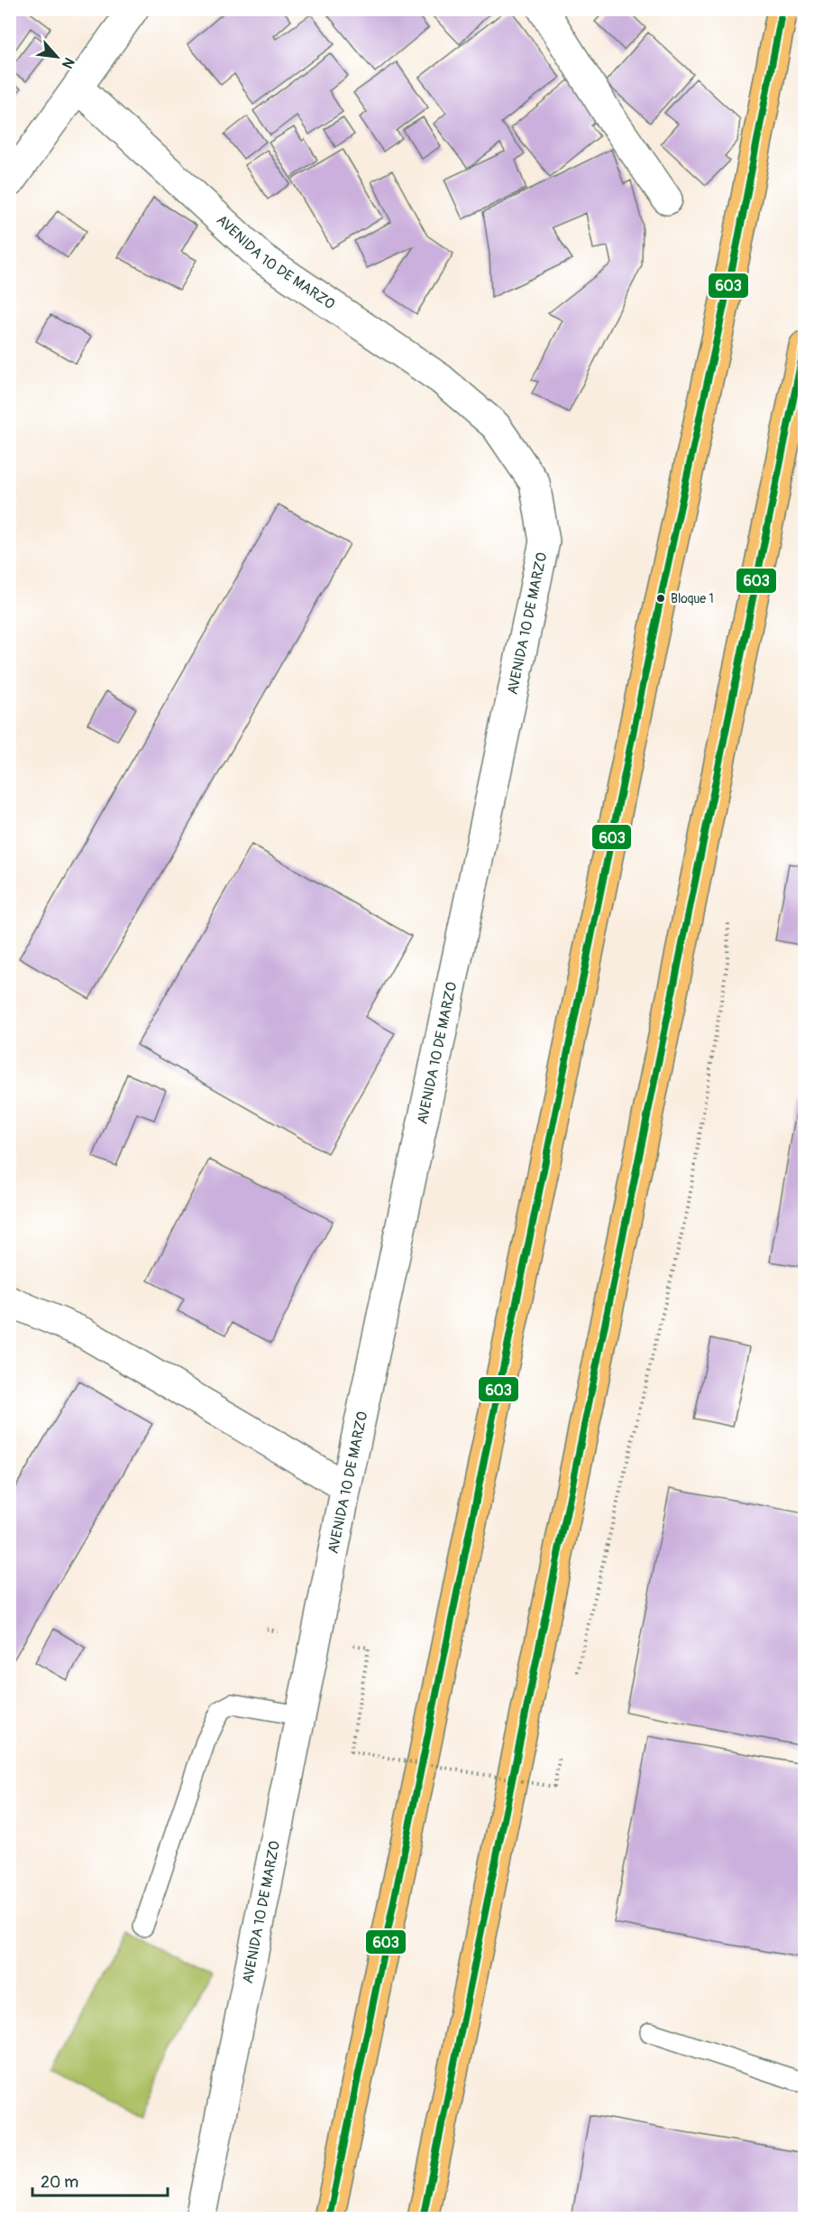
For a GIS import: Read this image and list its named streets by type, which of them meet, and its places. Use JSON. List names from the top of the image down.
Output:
{
  "streets": {
    "street": ["AVENIDA 10 DE MARZO"]
  },
  "places": ["Bloque 1"],
  "lines": ["transit line 603"],
  "scale_bar": "20 m",
  "north": "bottom right"
}
